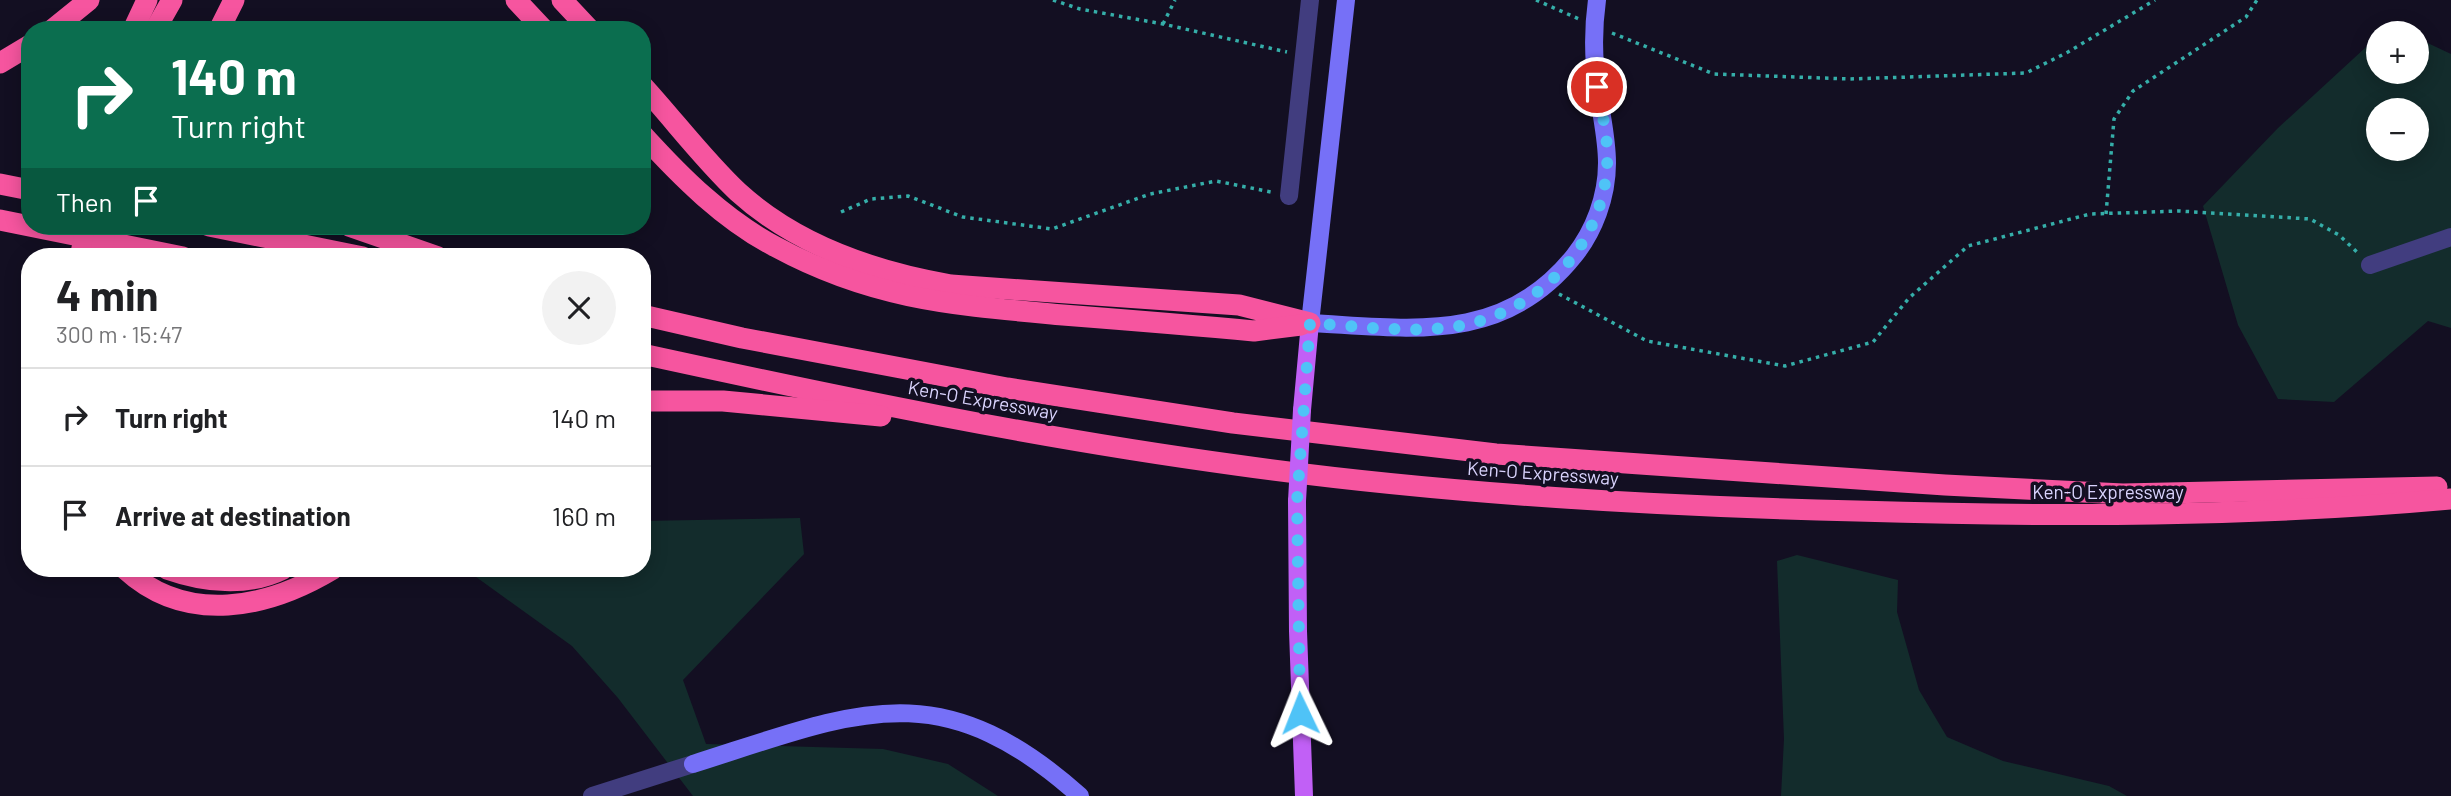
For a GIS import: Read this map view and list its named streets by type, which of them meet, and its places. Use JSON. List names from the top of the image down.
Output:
{
  "streets": {
    "highway": ["Ken-O Expressway"]
  },
  "page": {
    "map_buttons": ["+", "−"],
    "turn": ["140 m", "Turn right"],
    "then": "Then",
    "heading": ["4 min", "300 m · 15:47"],
    "list": [
      {
        "name": "Turn right",
        "value": "140 m"
      },
      {
        "name": "Arrive at destination",
        "value": "160 m"
      }
    ]
  }
}
